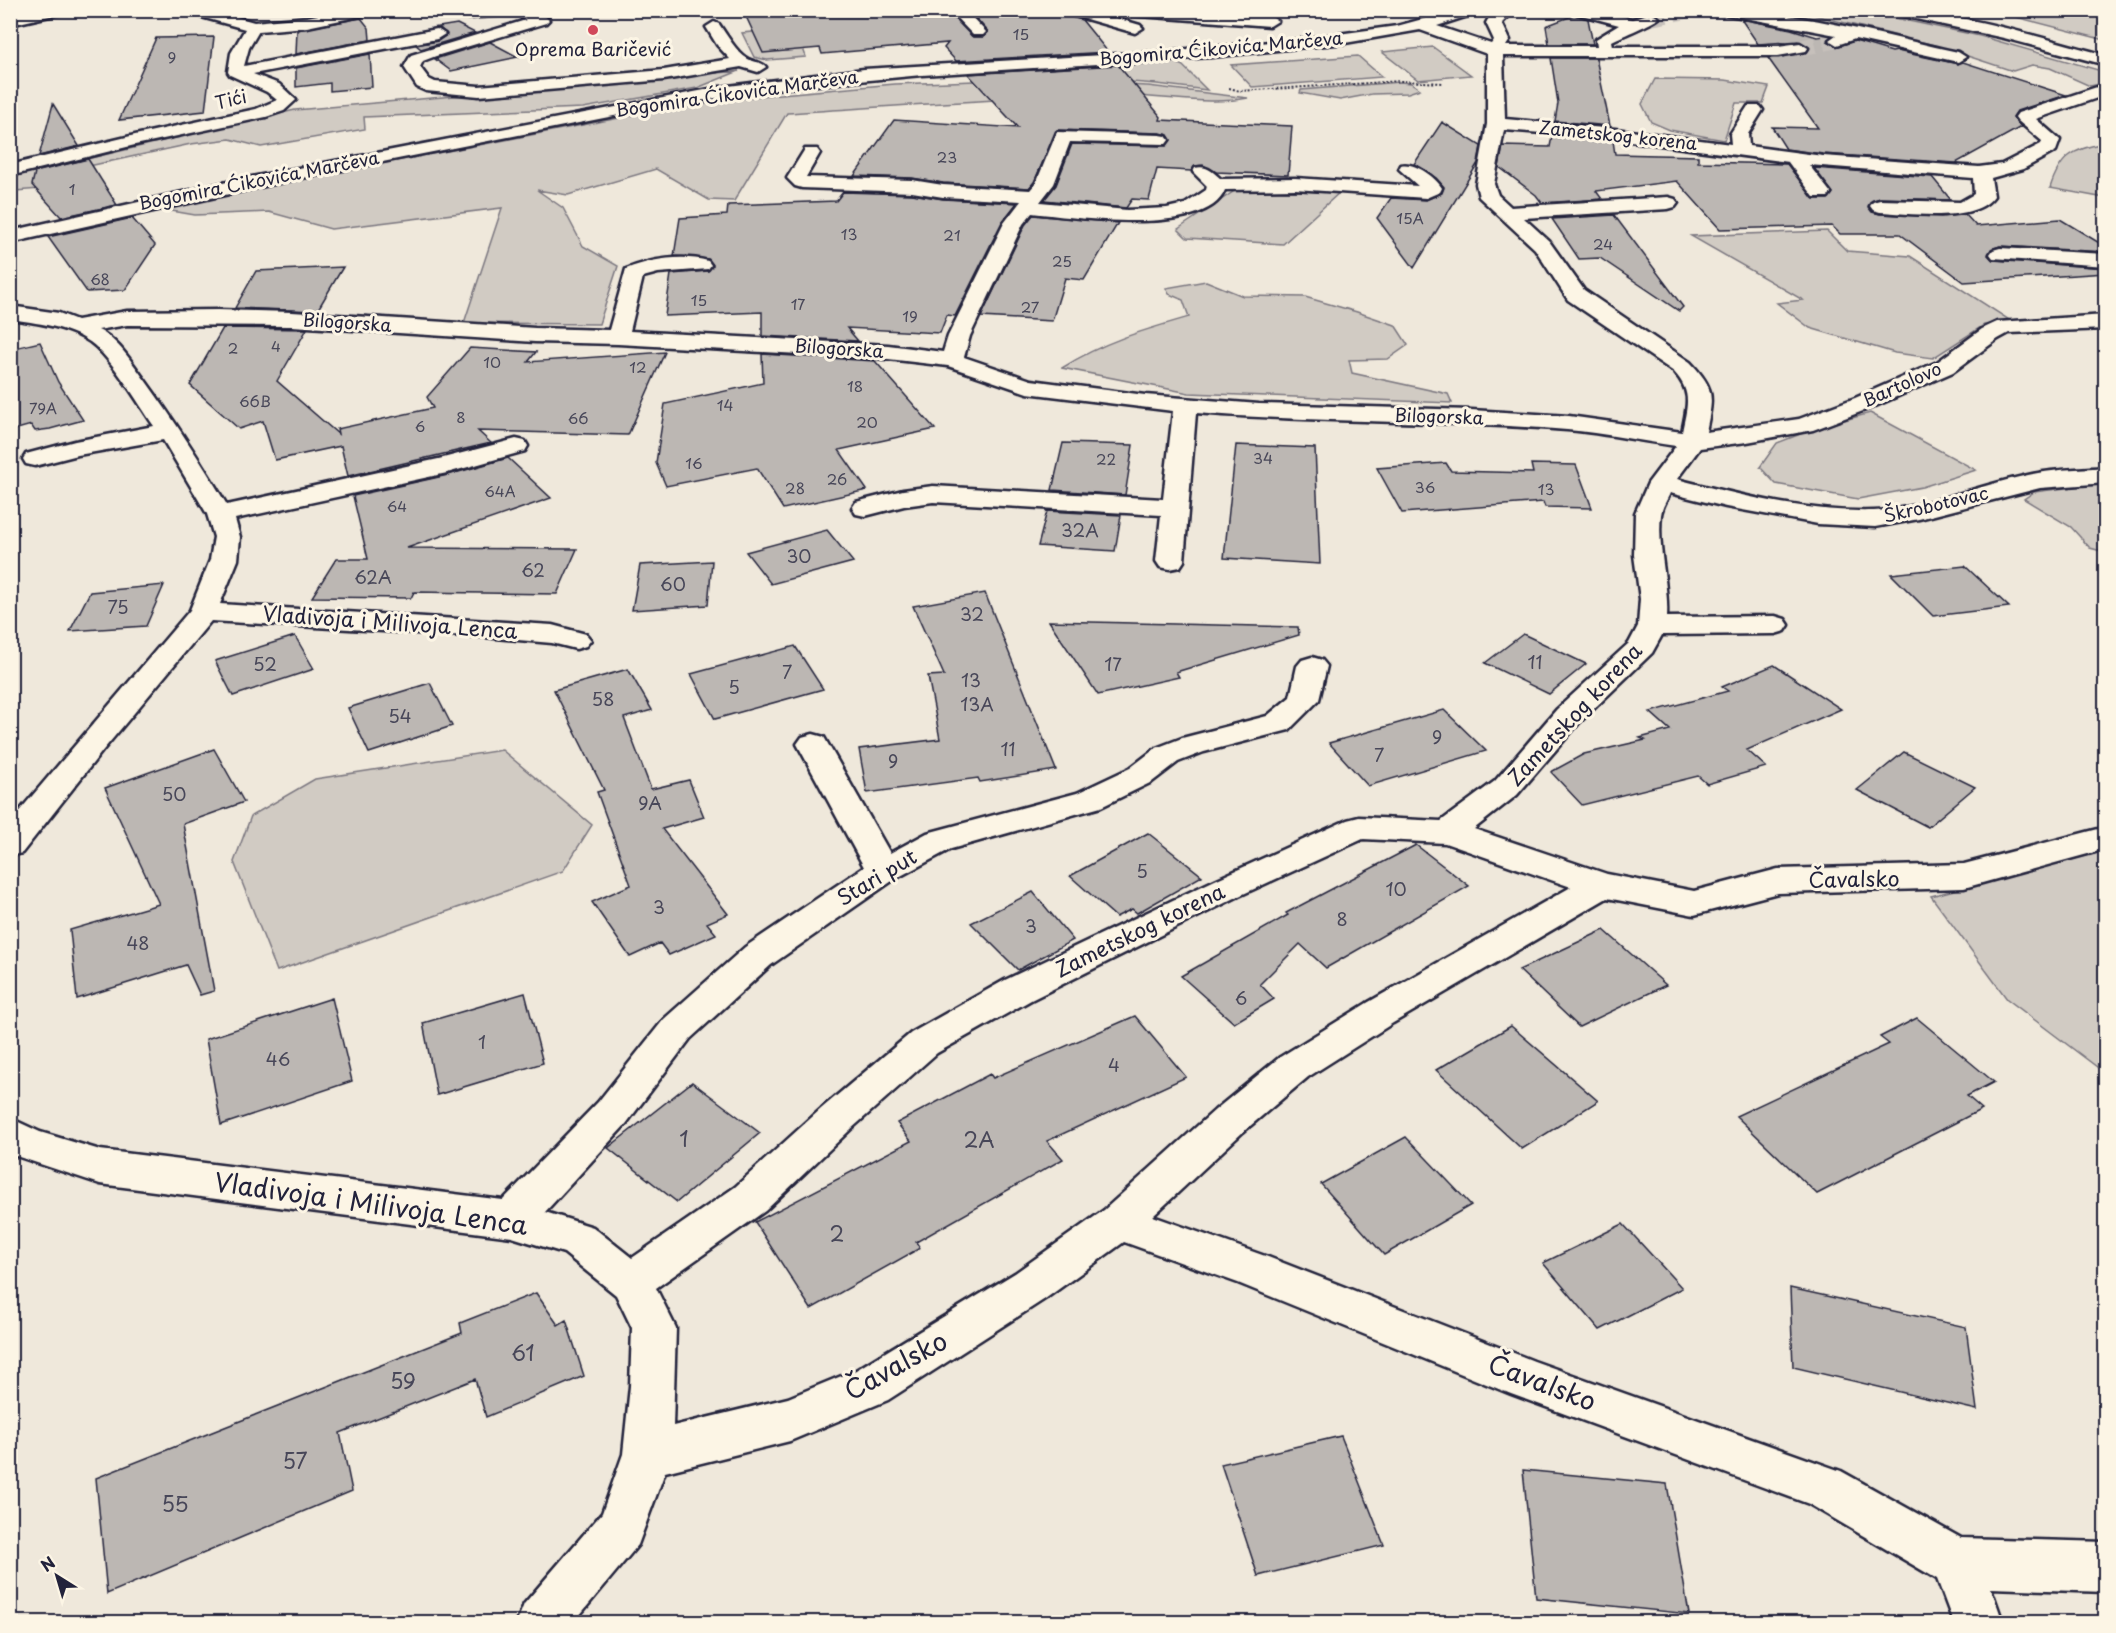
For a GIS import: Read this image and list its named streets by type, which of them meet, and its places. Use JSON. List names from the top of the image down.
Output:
{
  "streets": {
    "street": [
      "Bogomira Ćikovića Marčeva",
      "Tići",
      "Zametskog korena",
      "Bilogorska",
      "Bartolovo",
      "Škrobotovac",
      "Vladivoja i Milivoja Lenca",
      "Stari put",
      "Čavalsko"
    ]
  },
  "crossings": [
    ["Zametskog korena", "Bilogorska"],
    ["Zametskog korena", "Bartolovo"],
    ["Zametskog korena", "Škrobotovac"],
    ["Zametskog korena", "Vladivoja i Milivoja Lenca"],
    ["Zametskog korena", "Čavalsko"],
    ["Bilogorska", "Bartolovo"],
    ["Vladivoja i Milivoja Lenca", "Stari put"],
    ["Vladivoja i Milivoja Lenca", "Čavalsko"]
  ],
  "places": ["Oprema Baričević"],
  "house_numbers": [
    "15",
    "9",
    "23",
    "1",
    "15A",
    "13",
    "21",
    "24",
    "25",
    "68",
    "15",
    "17",
    "27",
    "19",
    "4",
    "2",
    "10",
    "12",
    "18",
    "66B",
    "14",
    "79A",
    "8",
    "66",
    "20",
    "6",
    "34",
    "22",
    "16",
    "26",
    "36",
    "28",
    "13",
    "64A",
    "64",
    "32A",
    "30",
    "62",
    "62A",
    "60",
    "75",
    "32",
    "11",
    "52",
    "17",
    "7",
    "13",
    "5",
    "58",
    "13A",
    "54",
    "9",
    "11",
    "7",
    "9",
    "50",
    "9A",
    "5",
    "10",
    "3",
    "8",
    "3",
    "48",
    "6",
    "1",
    "46",
    "4",
    "1",
    "2A",
    "2",
    "61",
    "59",
    "57",
    "55"
  ],
  "north": "top left"
}
